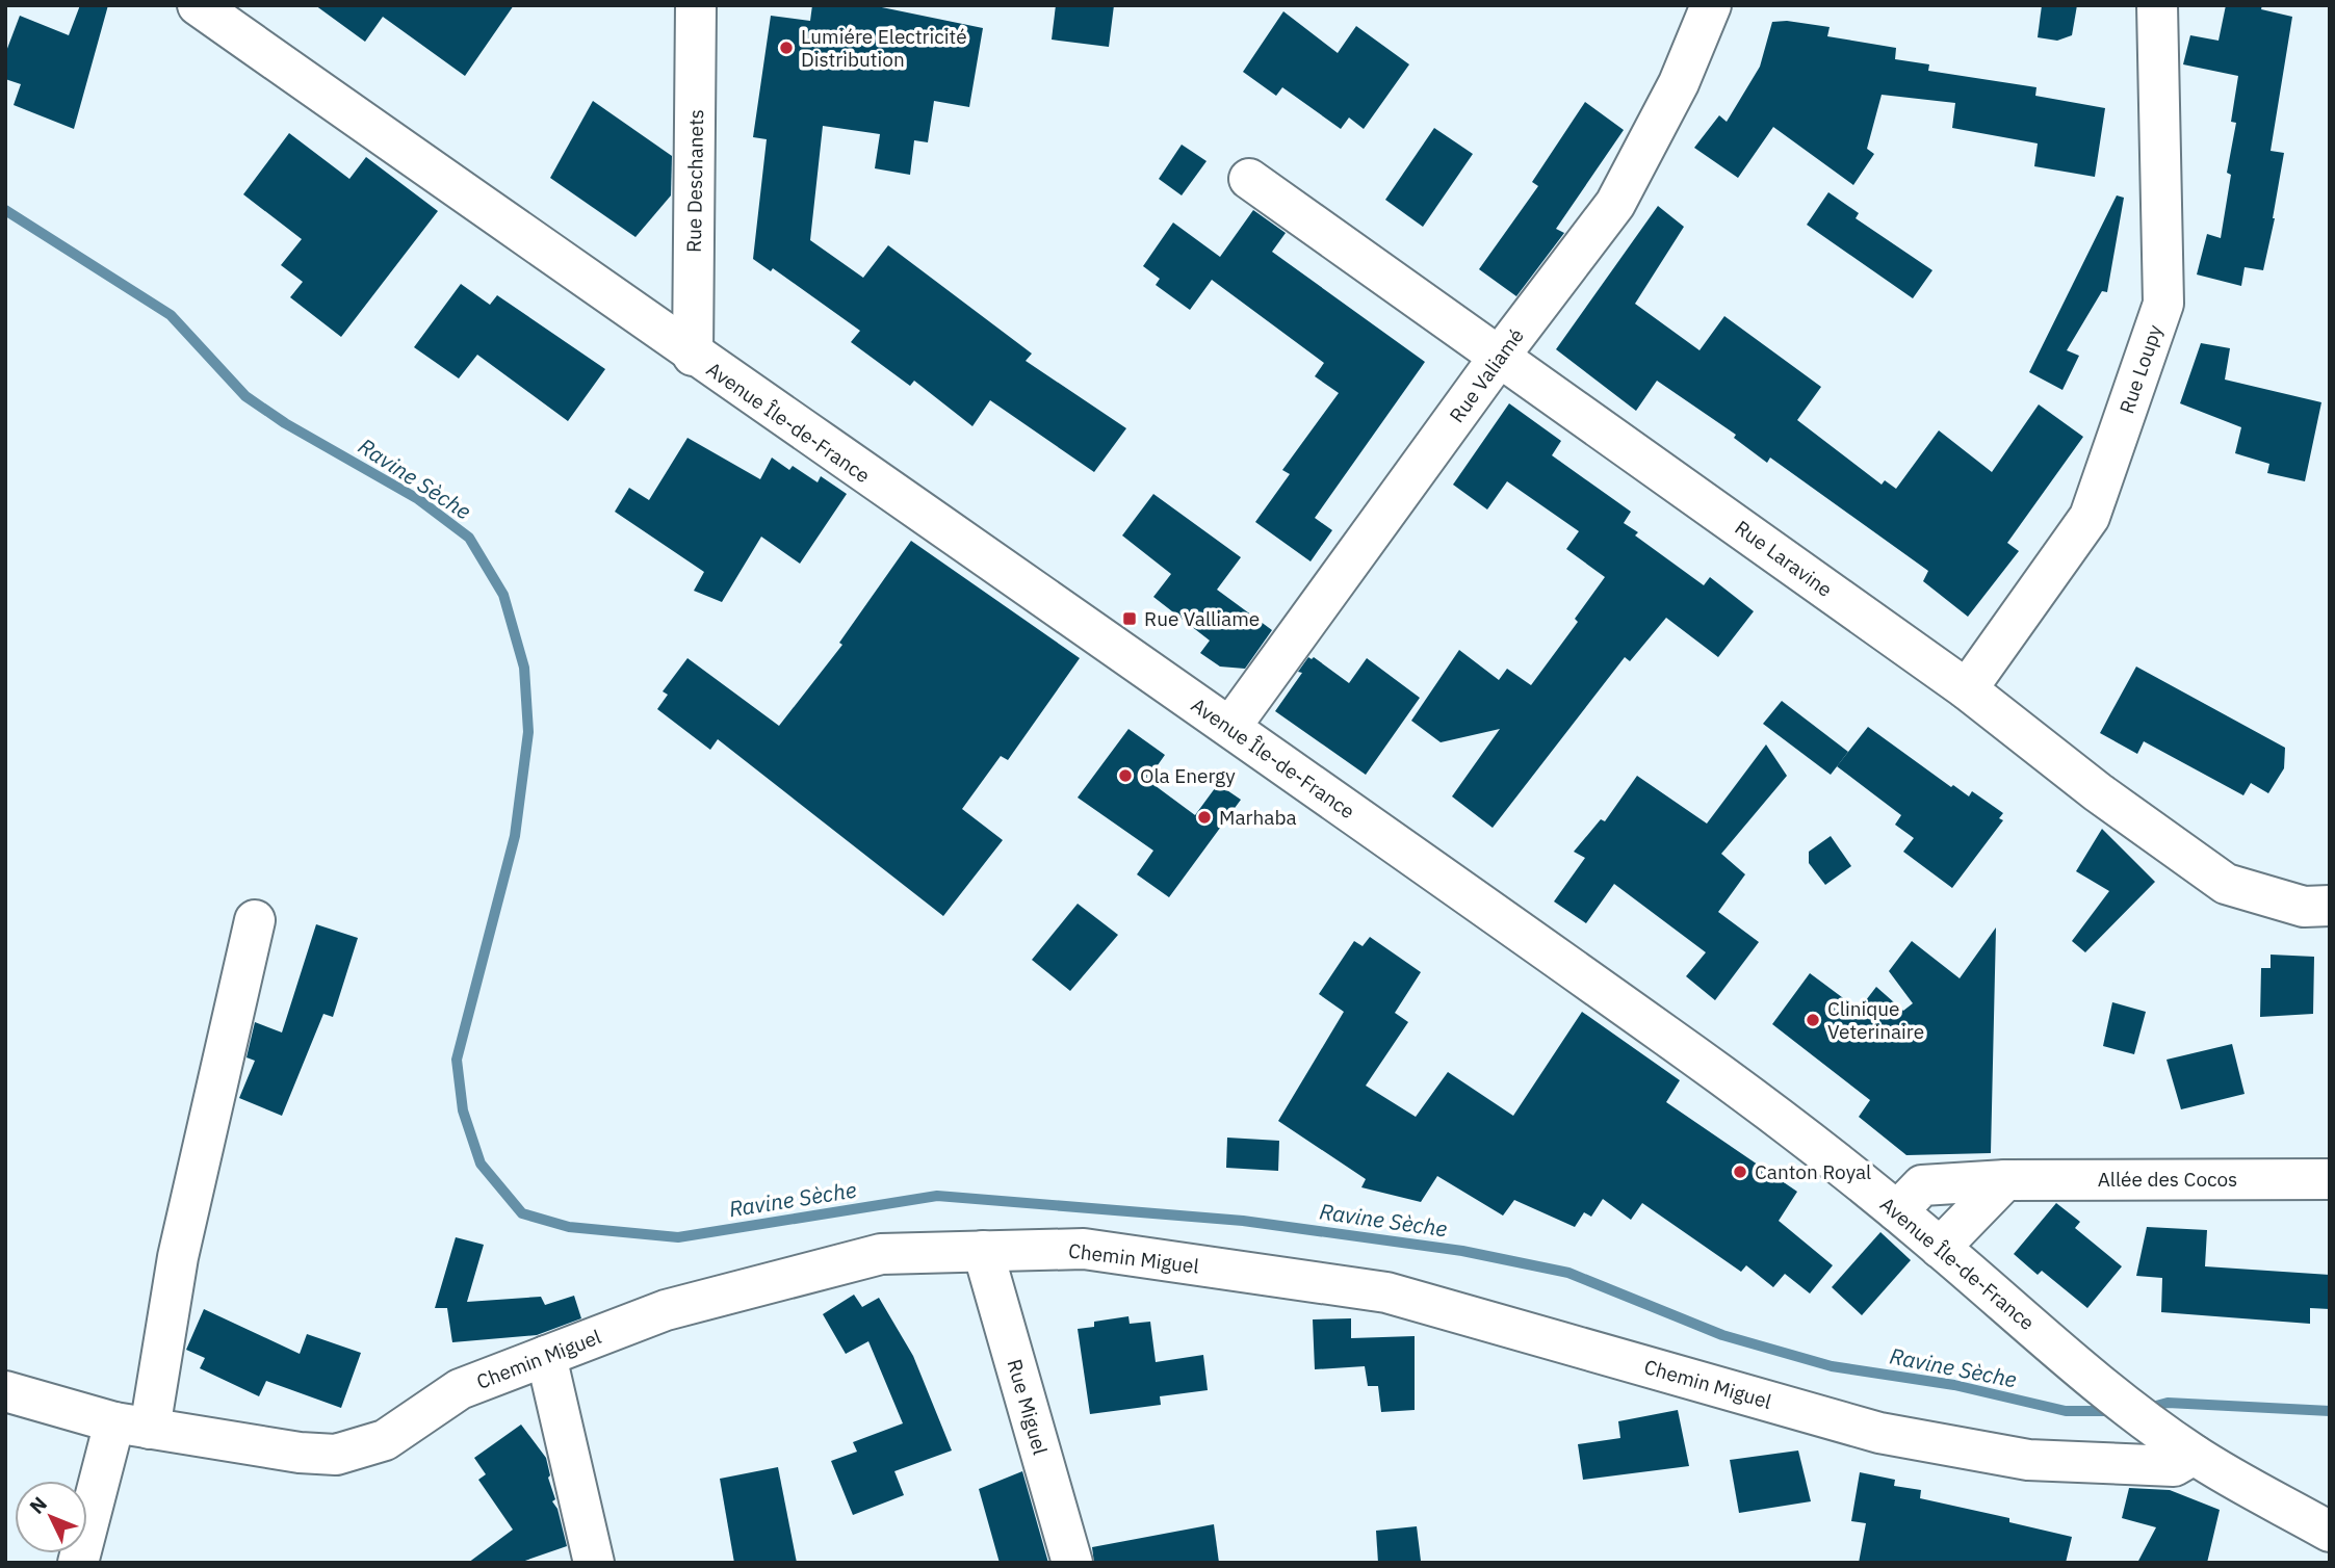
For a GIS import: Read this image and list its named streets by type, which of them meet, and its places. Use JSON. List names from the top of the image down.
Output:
{
  "streets": {
    "street": [
      "Rue Deschanets",
      "Rue Loupy",
      "Rue Valiamé",
      "Avenue Île-de-France",
      "Rue Laravine",
      "Allée des Cocos",
      "Chemin Miguel",
      "Rue Miguel"
    ]
  },
  "crossings": [
    ["Rue Deschanets", "Avenue Île-de-France"],
    ["Rue Loupy", "Rue Laravine"],
    ["Rue Valiamé", "Avenue Île-de-France"],
    ["Rue Valiamé", "Rue Laravine"],
    ["Avenue Île-de-France", "Allée des Cocos"],
    ["Avenue Île-de-France", "Chemin Miguel"],
    ["Chemin Miguel", "Rue Miguel"]
  ],
  "water": ["Ravine Sèche"],
  "places": {
    "other": [
      "Lumiére Electricité Distribution",
      "Ola Energy",
      "Marhaba",
      "Clinique Veterinaire",
      "Canton Royal"
    ],
    "transit": ["Rue Valliame"]
  },
  "north": "top left"
}
